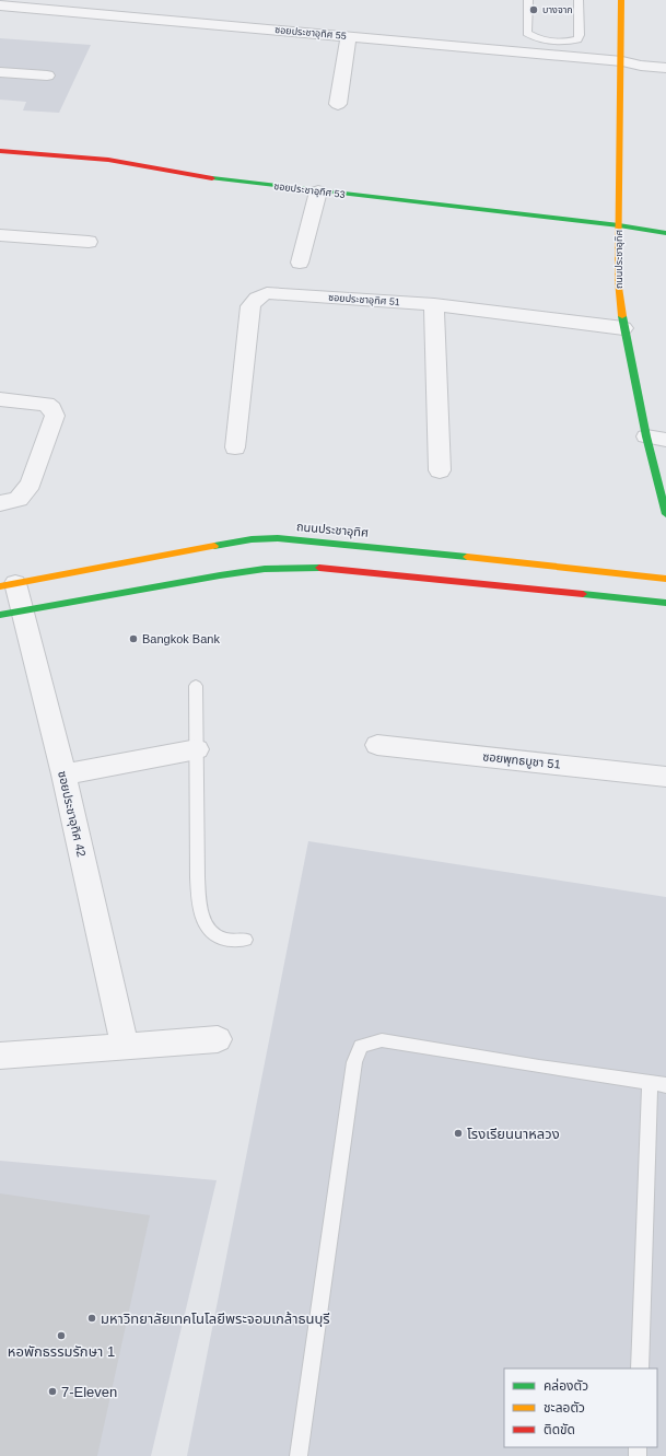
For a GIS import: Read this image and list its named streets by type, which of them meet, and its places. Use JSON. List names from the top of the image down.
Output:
{
  "streets": {
    "main road": ["ซอยประชาอุทิศ 53", "ถนนประชาอุทิศ"],
    "street": [
      "ซอยประชาอุทิศ 55",
      "ซอยประชาอุทิศ 51",
      "ซอยพุทธบูชา 51",
      "ซอยประชาอุทิศ 42"
    ]
  },
  "crossings": [
    ["ซอยประชาอุทิศ 55", "ถนนประชาอุทิศ"],
    ["ซอยประชาอุทิศ 53", "ถนนประชาอุทิศ"],
    ["ถนนประชาอุทิศ", "ซอยประชาอุทิศ 51"],
    ["ถนนประชาอุทิศ", "ซอยประชาอุทิศ 42"]
  ],
  "places": [
    "บางจาก",
    "Bangkok Bank",
    "โรงเรียนนาหลวง",
    "มหาวิทยาลัยเทคโนโลยีพระจอมเกล้าธนบุรี",
    "หอพักธรรมรักษา 1",
    "7-Eleven"
  ],
  "legend": ["คล่องตัว", "ชะลอตัว", "ติดขัด"]
}
